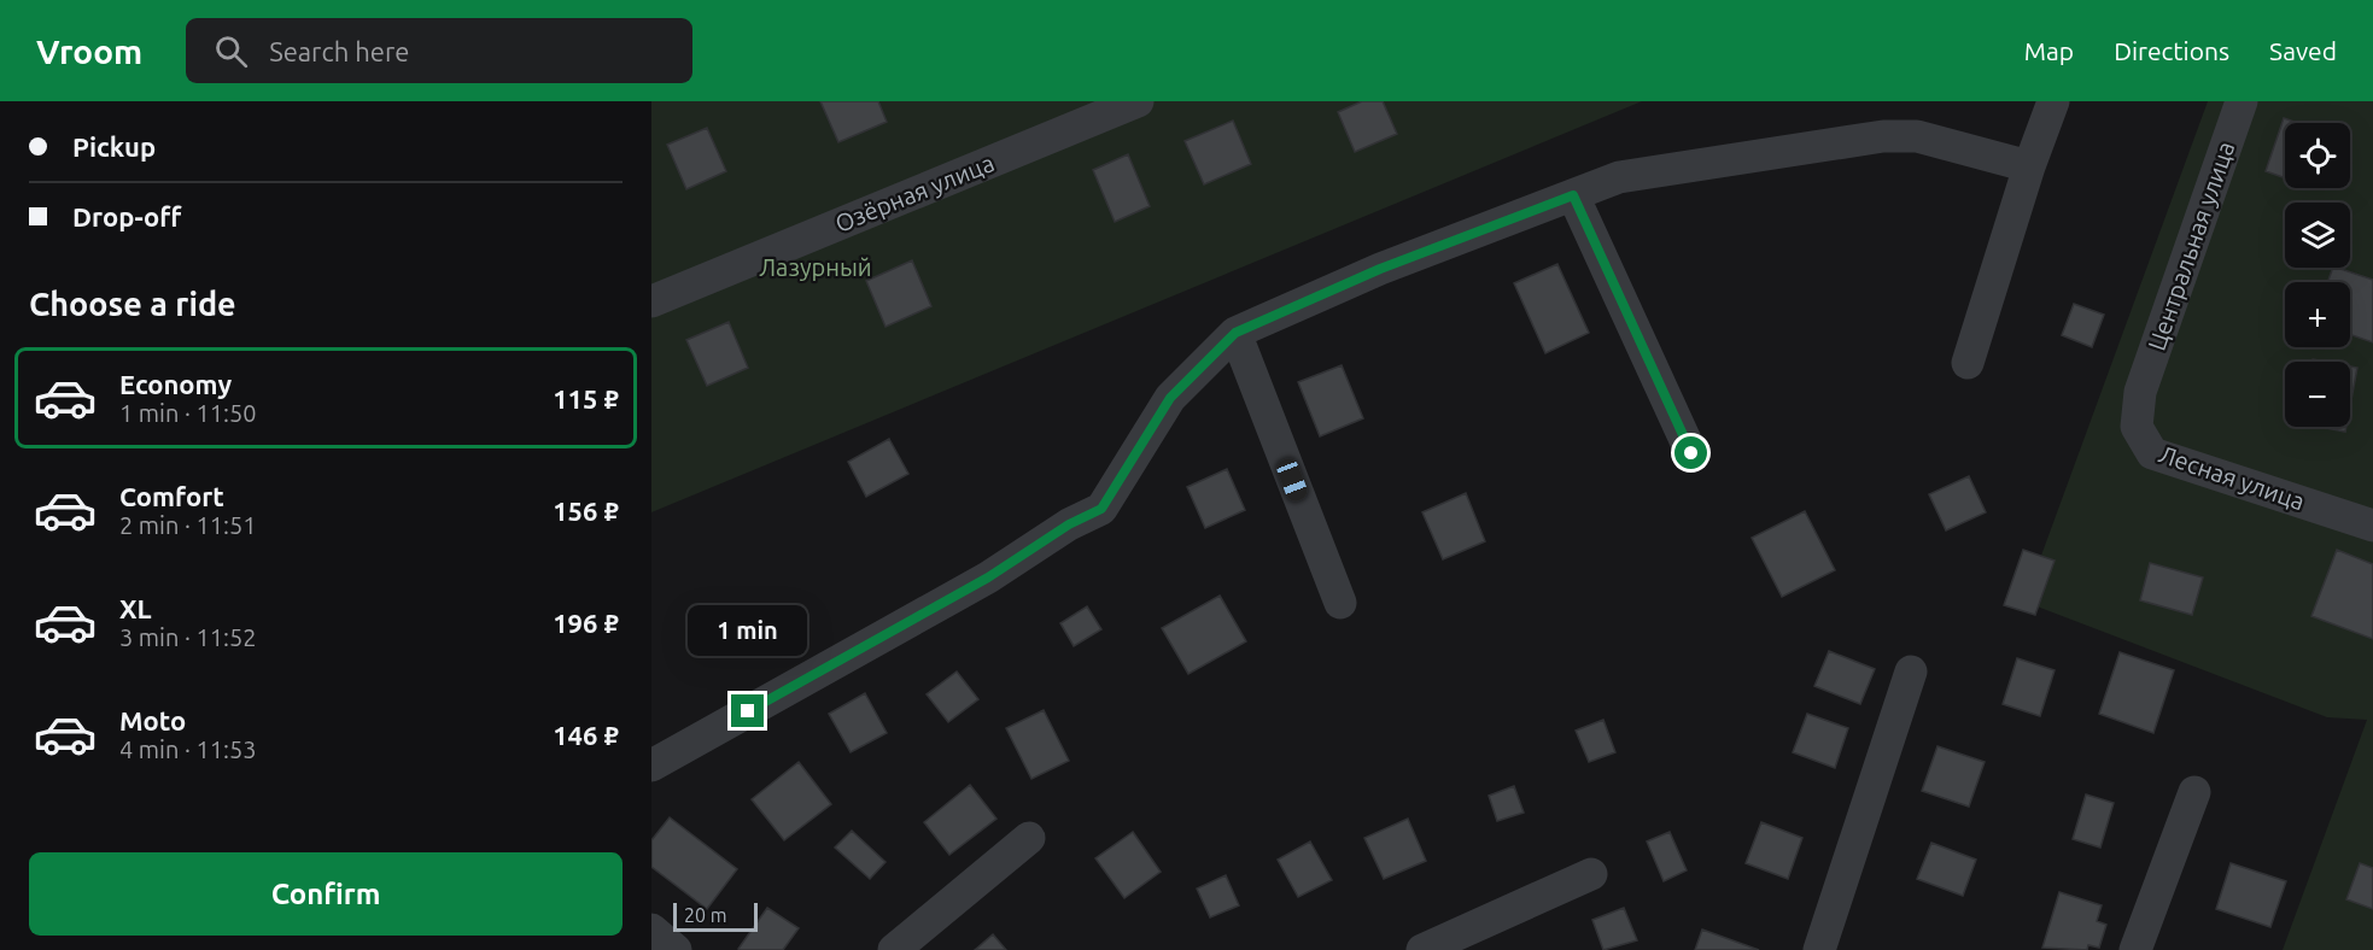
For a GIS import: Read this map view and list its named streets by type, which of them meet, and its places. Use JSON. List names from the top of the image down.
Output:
{
  "streets": {
    "street": ["Озёрная улица", "Центральная улица", "Лесная улица"]
  },
  "crossings": [
    ["Центральная улица", "Лесная улица"]
  ],
  "parks": ["Лазурный"],
  "scale_bar": "20 m",
  "page": {
    "header": "Vroom",
    "search": "Search here",
    "nav": ["Map", "Directions", "Saved"],
    "banner": ["Pickup", "Drop-off"],
    "map_buttons": ["+", "−"],
    "heading": "Choose a ride",
    "list": [
      {
        "name": "Economy",
        "note": "1 min · 11:50",
        "value": "115 ₽"
      },
      {
        "name": "Comfort",
        "note": "2 min · 11:51",
        "value": "156 ₽"
      },
      {
        "name": "XL",
        "note": "3 min · 11:52",
        "value": "196 ₽"
      },
      {
        "name": "Moto",
        "note": "4 min · 11:53",
        "value": "146 ₽"
      }
    ],
    "bubble": "1 min",
    "buttons": "Confirm",
    "scale": "20 m"
  }
}
